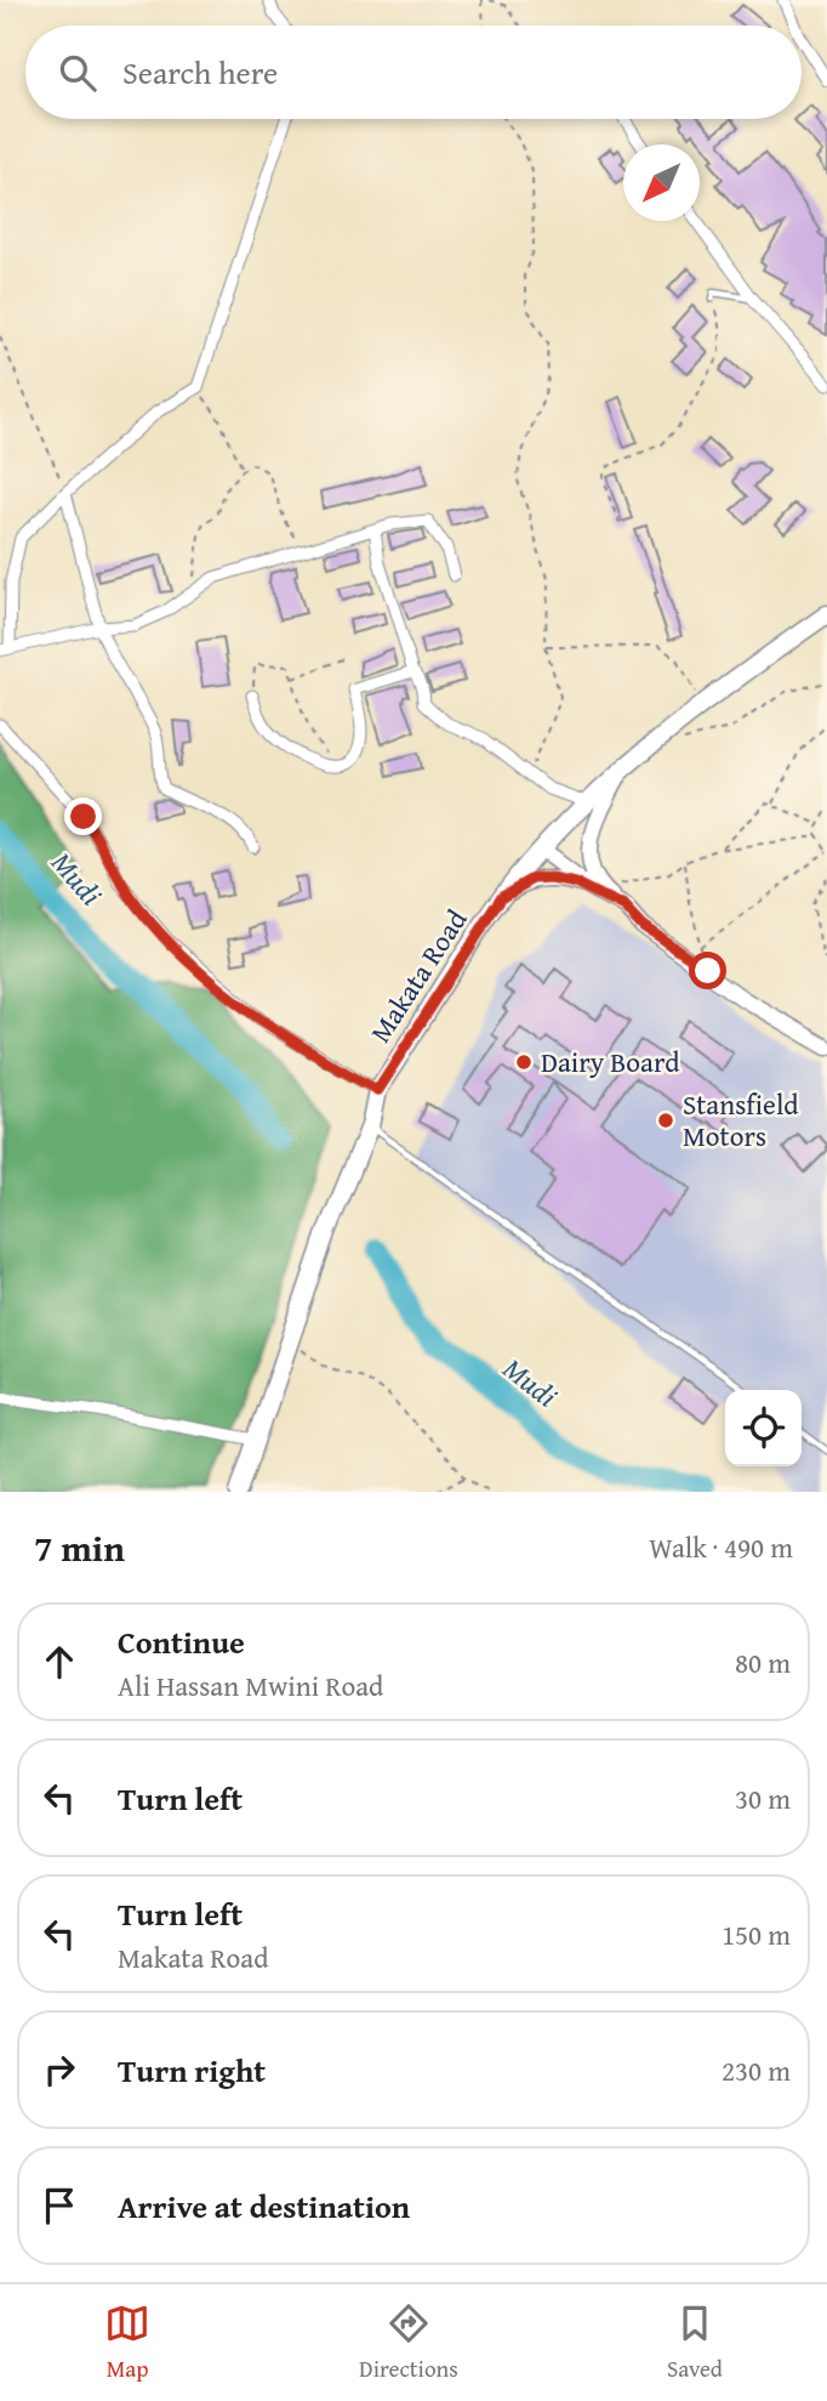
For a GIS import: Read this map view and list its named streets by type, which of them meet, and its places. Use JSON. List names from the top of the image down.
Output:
{
  "streets": {
    "main road": ["Makata Road"]
  },
  "water": ["Mudi"],
  "places": ["Dairy Board", "Stansfield Motors"],
  "north": "bottom left",
  "page": {
    "search": "Search here",
    "heading": ["7 min", "Walk · 490 m"],
    "list": [
      ["Continue", "Ali Hassan Mwini Road", "80 m"],
      ["Turn left", "30 m"],
      ["Turn left", "Makata Road", "150 m"],
      ["Turn right", "230 m"],
      "Arrive at destination"
    ],
    "nav": ["Map", "Directions", "Saved"]
  }
}
